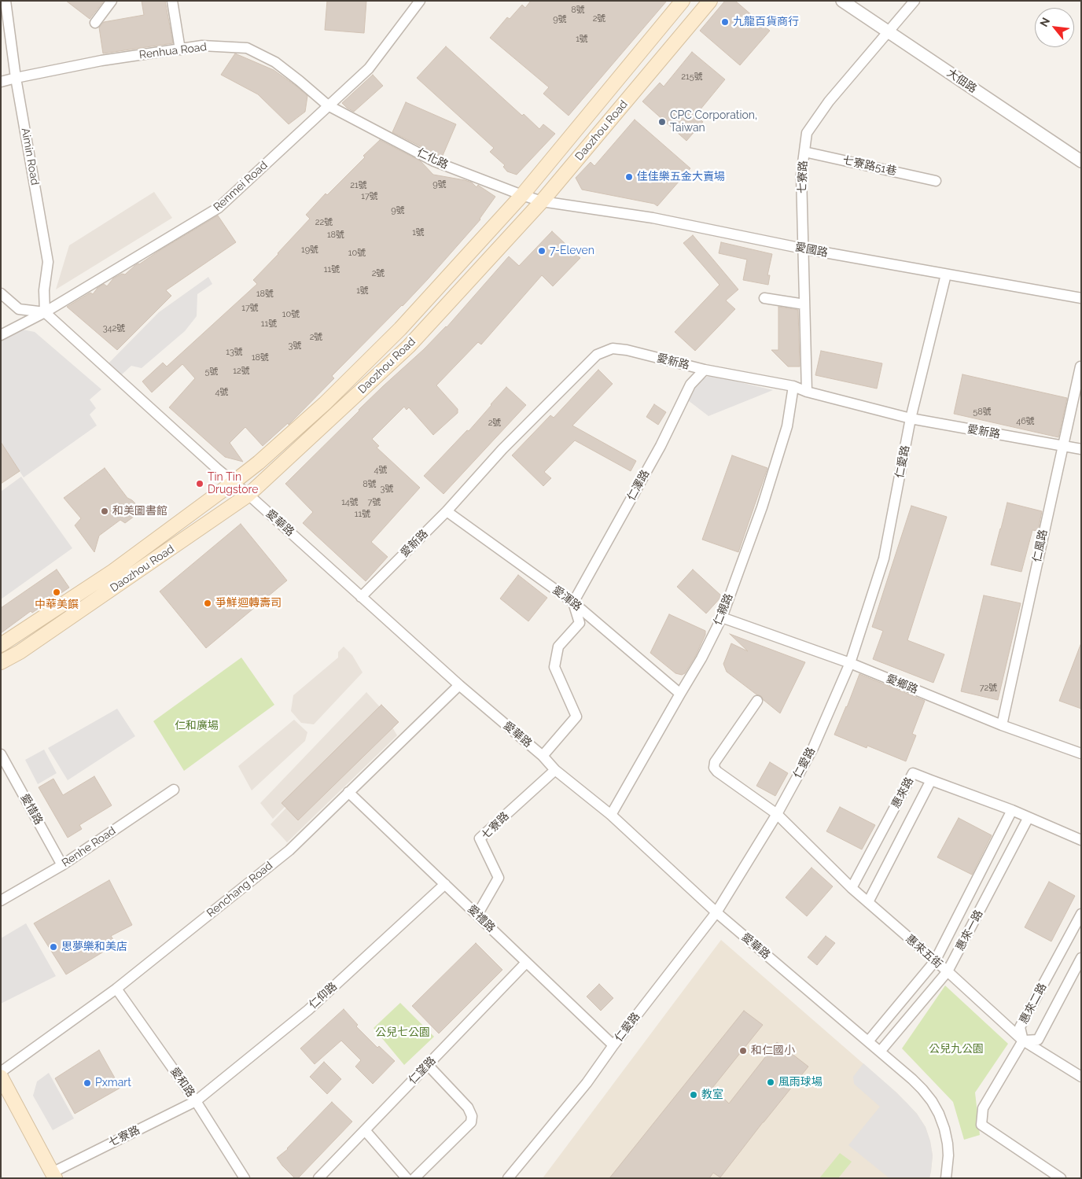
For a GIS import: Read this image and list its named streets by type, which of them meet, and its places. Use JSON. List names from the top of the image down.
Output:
{
  "streets": {
    "main road": ["Daozhou Road"],
    "street": [
      "Renhua Road",
      "大佃路",
      "Aimin Road",
      "仁化路",
      "七寮路51巷",
      "七寮路",
      "Renmei Road",
      "愛國路",
      "愛新路",
      "仁愛路",
      "仁澤路",
      "愛華路",
      "仁風路",
      "愛渾路",
      "仁親路",
      "愛鄉路",
      "惠來路",
      "愛惜路",
      "Renhe Road",
      "Renchang Road",
      "愛禮路",
      "惠來一路",
      "惠來五街",
      "仁仰路",
      "惠來二路",
      "仁望路",
      "愛和路"
    ]
  },
  "crossings": [
    ["Renhua Road", "Aimin Road"],
    ["Renhua Road", "仁化路"],
    ["Renhua Road", "Renmei Road"],
    ["大佃路", "七寮路"],
    ["Daozhou Road", "仁化路"],
    ["Daozhou Road", "愛國路"],
    ["Daozhou Road", "愛華路"],
    ["Aimin Road", "Renmei Road"],
    ["Aimin Road", "愛華路"],
    ["仁化路", "Renmei Road"],
    ["仁化路", "愛國路"],
    ["七寮路51巷", "七寮路"],
    ["七寮路", "愛國路"],
    ["七寮路", "愛新路"],
    ["七寮路", "愛華路"],
    ["七寮路", "愛禮路"],
    ["七寮路", "仁仰路"],
    ["七寮路", "愛和路"],
    ["Renmei Road", "愛華路"],
    ["愛國路", "仁愛路"],
    ["愛新路", "仁愛路"],
    ["愛新路", "仁澤路"],
    ["愛新路", "愛華路"],
    ["愛新路", "仁風路"],
    ["愛新路", "愛渾路"],
    ["愛新路", "仁親路"],
    ["仁愛路", "愛華路"],
    ["仁愛路", "愛鄉路"],
    ["仁愛路", "愛禮路"],
    ["仁愛路", "惠來五街"],
    ["仁澤路", "愛渾路"],
    ["愛華路", "仁親路"],
    ["愛華路", "Renchang Road"],
    ["愛華路", "惠來一路"],
    ["仁風路", "愛鄉路"],
    ["愛渾路", "仁親路"],
    ["仁親路", "愛鄉路"],
    ["惠來路", "惠來五街"],
    ["愛惜路", "Renhe Road"],
    ["Renchang Road", "愛禮路"],
    ["Renchang Road", "愛和路"],
    ["愛禮路", "仁仰路"],
    ["愛禮路", "仁望路"],
    ["惠來一路", "惠來五街"],
    ["惠來五街", "惠來二路"],
    ["仁仰路", "愛和路"]
  ],
  "parks": ["仁和廣場", "公兒七公園", "公兒九公園"],
  "places": [
    "九龍百貨商行",
    "CPC Corporation, Taiwan",
    "佳佳樂五金大賣場",
    "7-Eleven",
    "Tin Tin Drugstore",
    "和美圖書館",
    "中華美饌",
    "爭鮮迴轉壽司",
    "思夢樂和美店",
    "和仁國小",
    "風雨球場",
    "Pxmart",
    "教室"
  ],
  "house_numbers": [
    "8號",
    "2號",
    "9號",
    "1號",
    "215號",
    "9號",
    "21號",
    "17號",
    "9號",
    "22號",
    "1號",
    "18號",
    "19號",
    "10號",
    "11號",
    "2號",
    "1號",
    "18號",
    "17號",
    "10號",
    "11號",
    "342號",
    "2號",
    "3號",
    "13號",
    "18號",
    "12號",
    "5號",
    "4號",
    "58號",
    "46號",
    "2號",
    "4號",
    "8號",
    "3號",
    "14號",
    "7號",
    "11號",
    "72號"
  ],
  "north": "top left"
}
